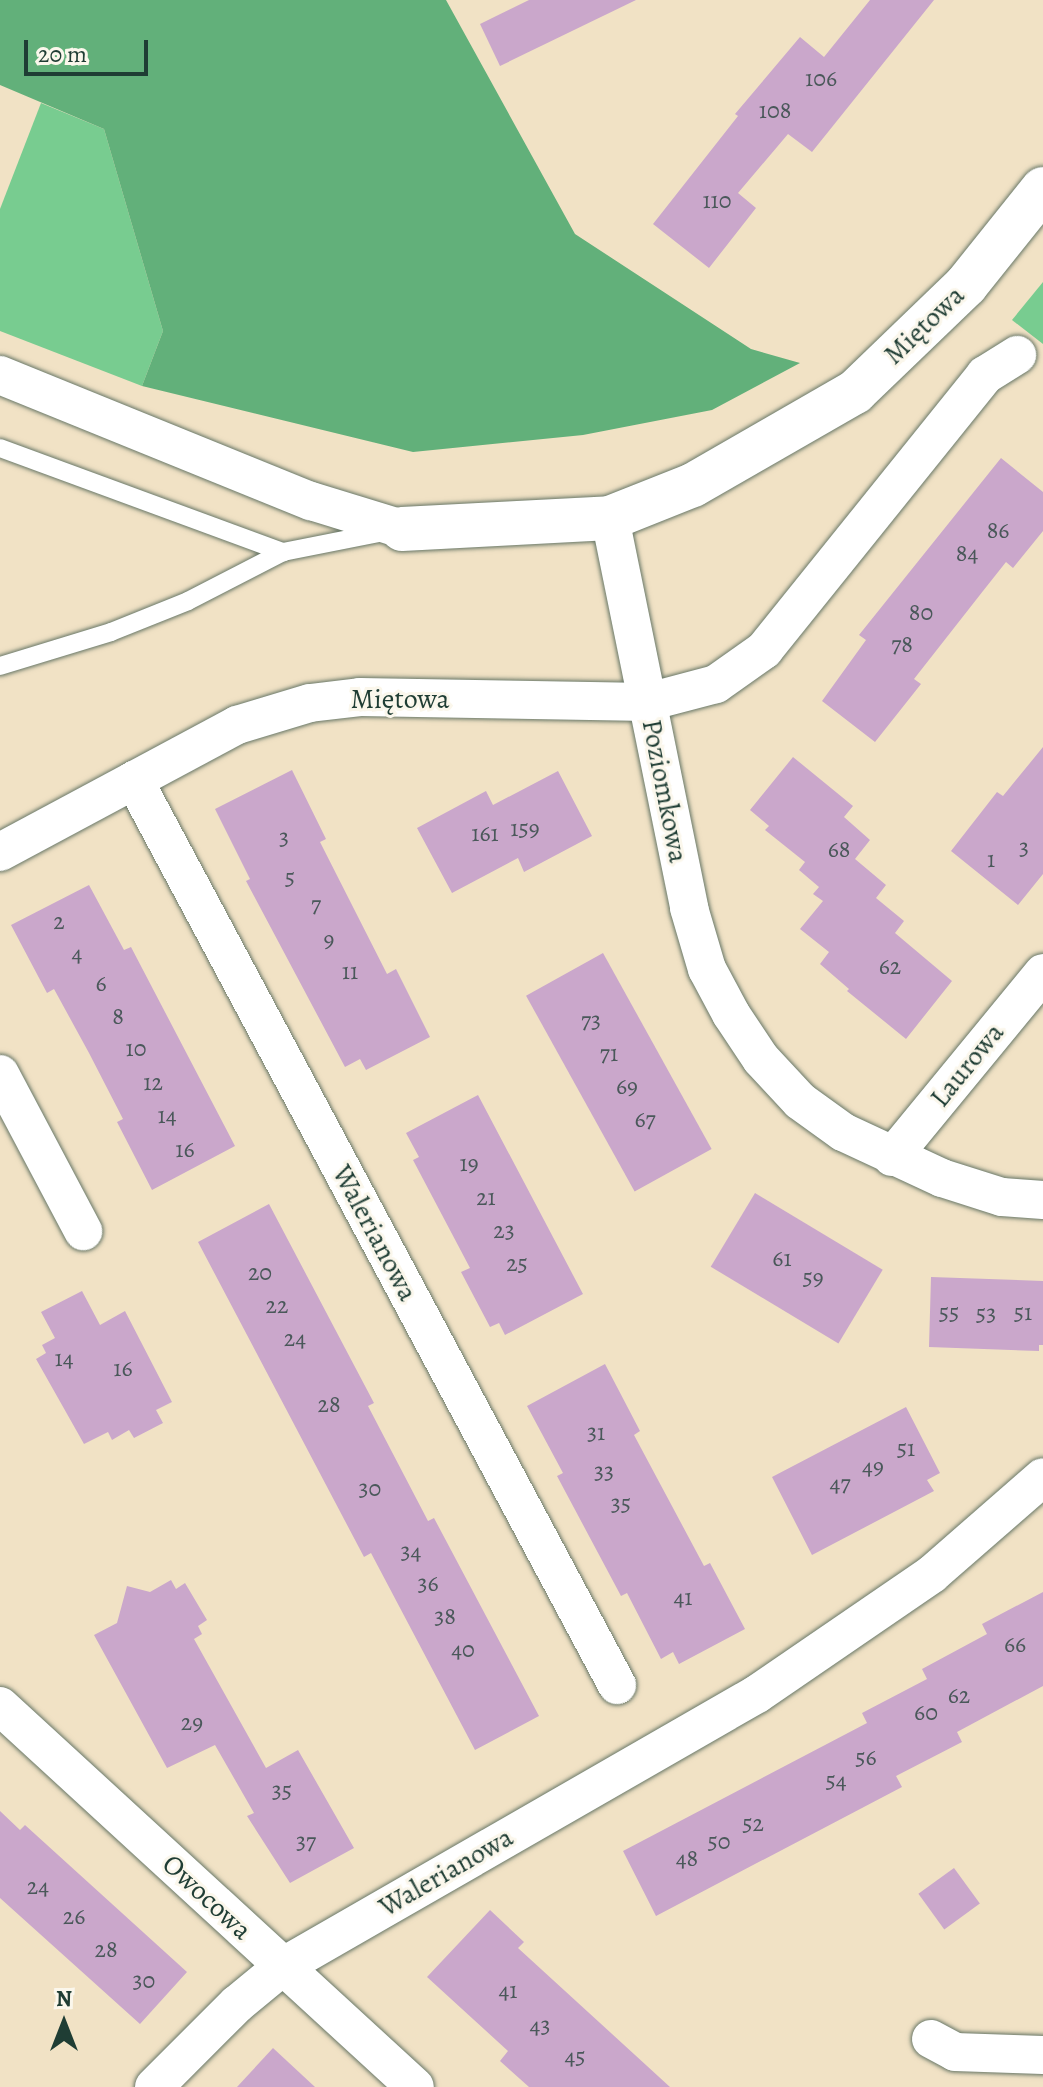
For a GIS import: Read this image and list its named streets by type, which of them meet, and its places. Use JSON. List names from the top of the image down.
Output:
{
  "streets": {
    "street": [
      "Miętowa",
      "Poziomkowa",
      "Laurowa",
      "Walerianowa",
      "Owocowa"
    ]
  },
  "crossings": [
    ["Miętowa", "Poziomkowa"],
    ["Miętowa", "Walerianowa"],
    ["Poziomkowa", "Laurowa"],
    ["Walerianowa", "Owocowa"]
  ],
  "house_numbers": [
    "106",
    "108",
    "110",
    "86",
    "84",
    "80",
    "78",
    "159",
    "161",
    "3",
    "3",
    "68",
    "1",
    "5",
    "7",
    "2",
    "9",
    "4",
    "62",
    "11",
    "6",
    "8",
    "73",
    "10",
    "71",
    "12",
    "69",
    "14",
    "67",
    "16",
    "19",
    "21",
    "23",
    "61",
    "25",
    "20",
    "59",
    "22",
    "55",
    "51",
    "53",
    "24",
    "14",
    "16",
    "28",
    "31",
    "51",
    "49",
    "33",
    "47",
    "30",
    "35",
    "34",
    "36",
    "41",
    "38",
    "66",
    "40",
    "62",
    "60",
    "29",
    "56",
    "54",
    "35",
    "52",
    "37",
    "50",
    "48",
    "24",
    "26",
    "28",
    "30",
    "41",
    "43",
    "45"
  ],
  "scale_bar": "20 m",
  "north": "top"
}
